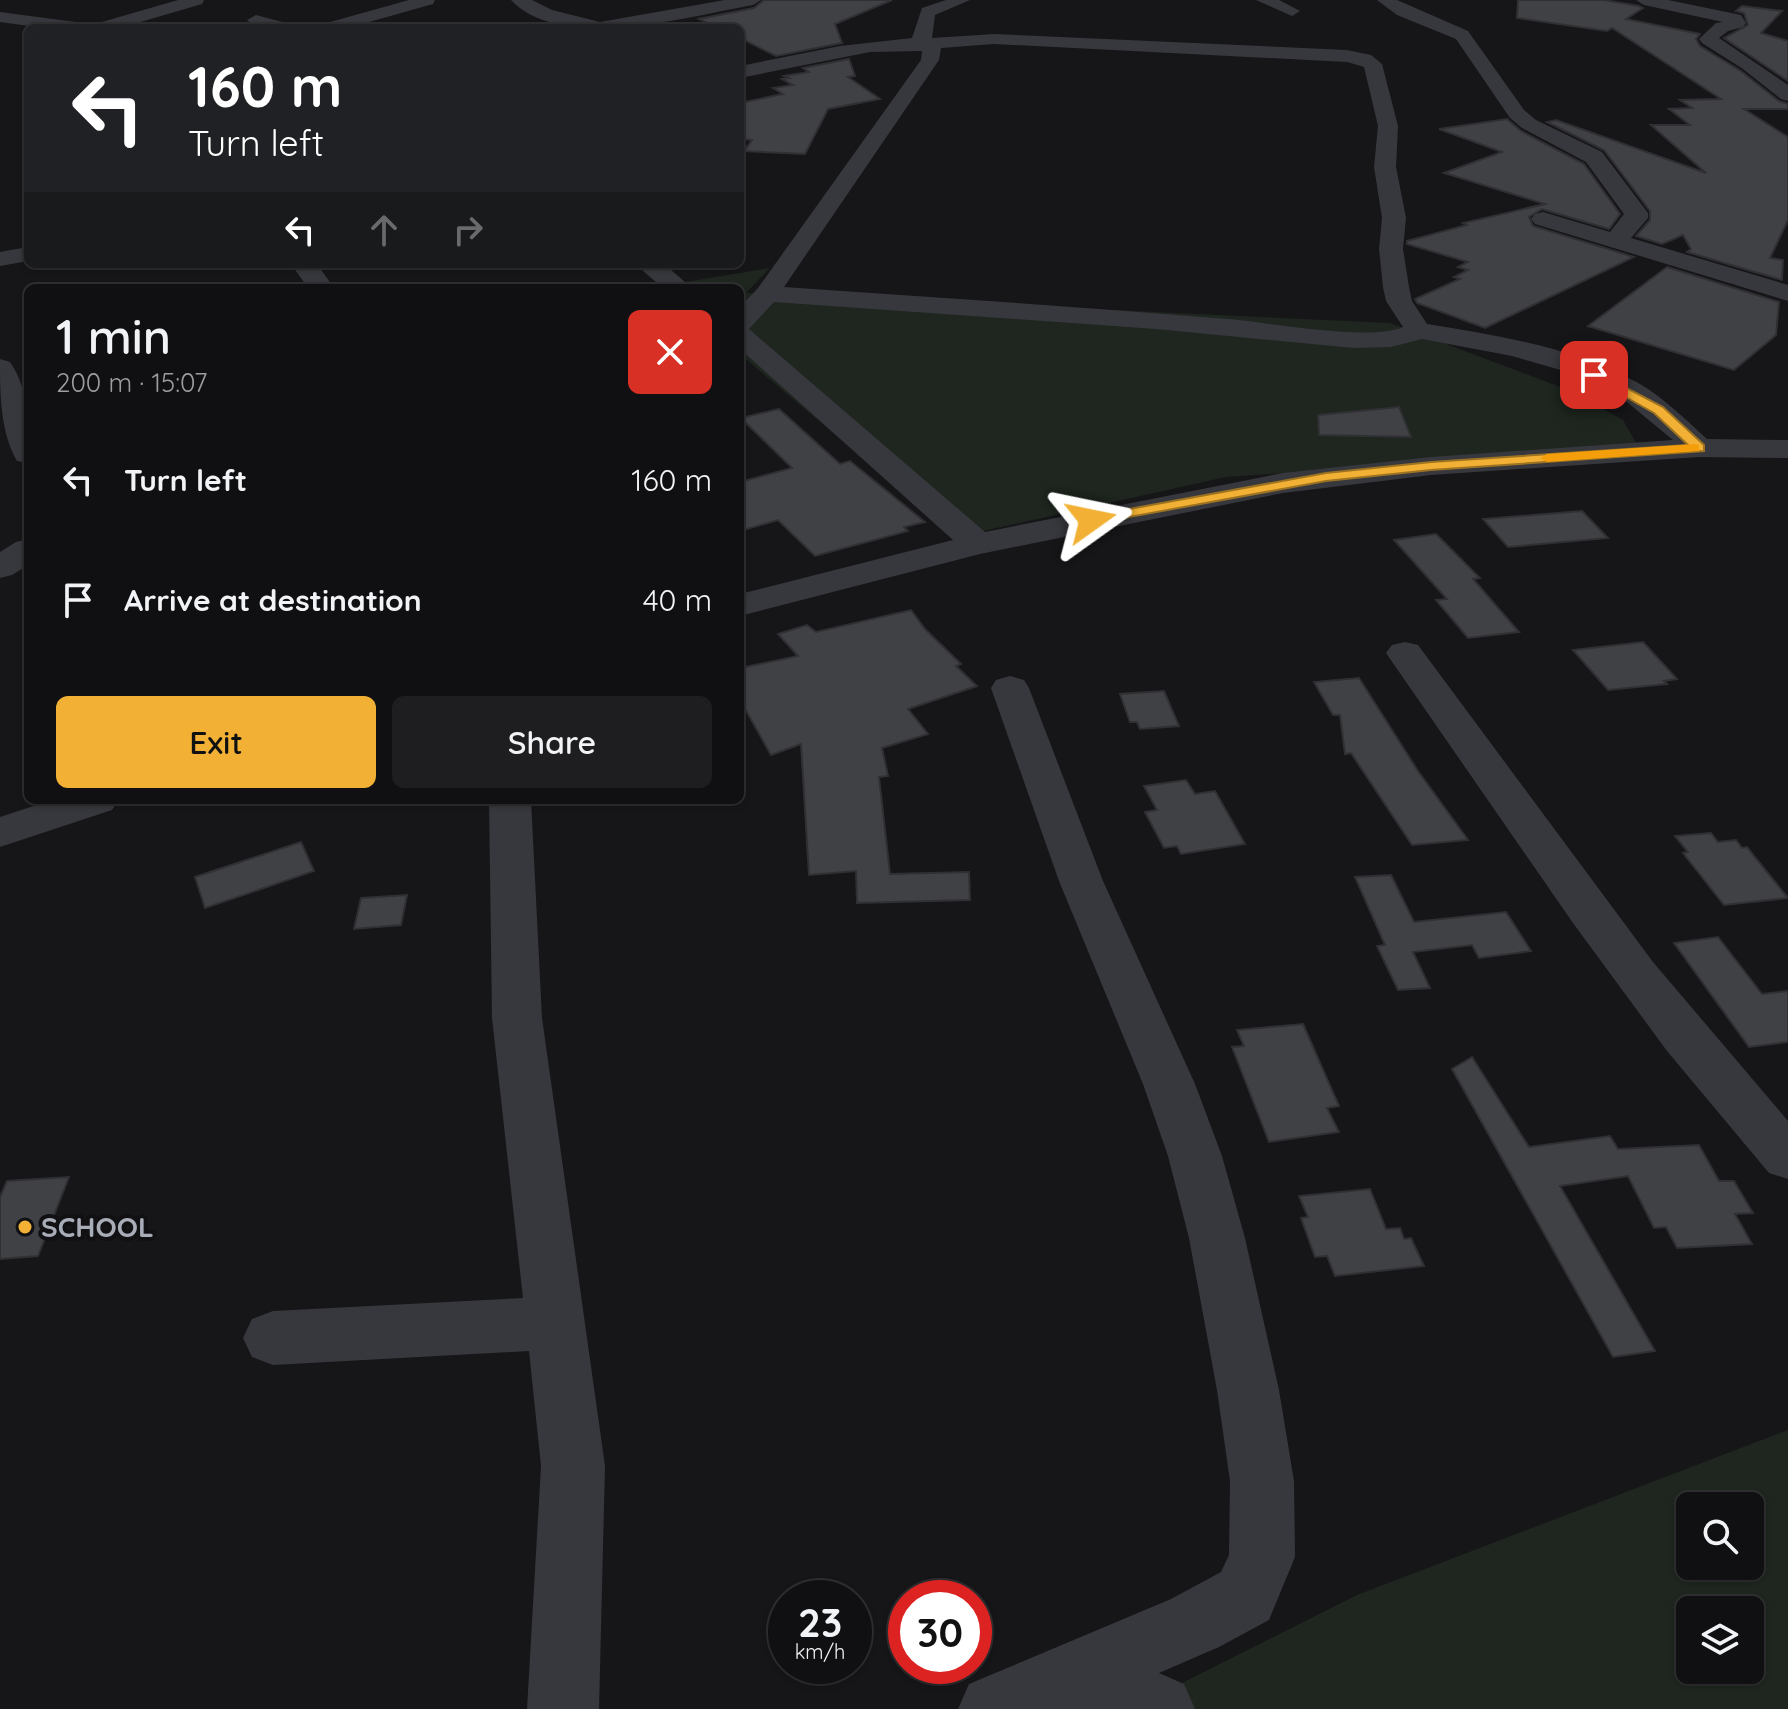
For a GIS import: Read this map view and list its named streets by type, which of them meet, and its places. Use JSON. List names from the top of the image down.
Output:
{
  "places": ["SCHOOL"],
  "page": {
    "turn": ["160 m", "Turn left"],
    "heading": ["1 min", "200 m · 15:07"],
    "list": [
      {
        "name": "Turn left",
        "value": "160 m"
      },
      {
        "name": "Arrive at destination",
        "value": "40 m"
      }
    ],
    "buttons": ["Exit", "Share"],
    "speed": "23 km/h",
    "limit": "30"
  }
}
